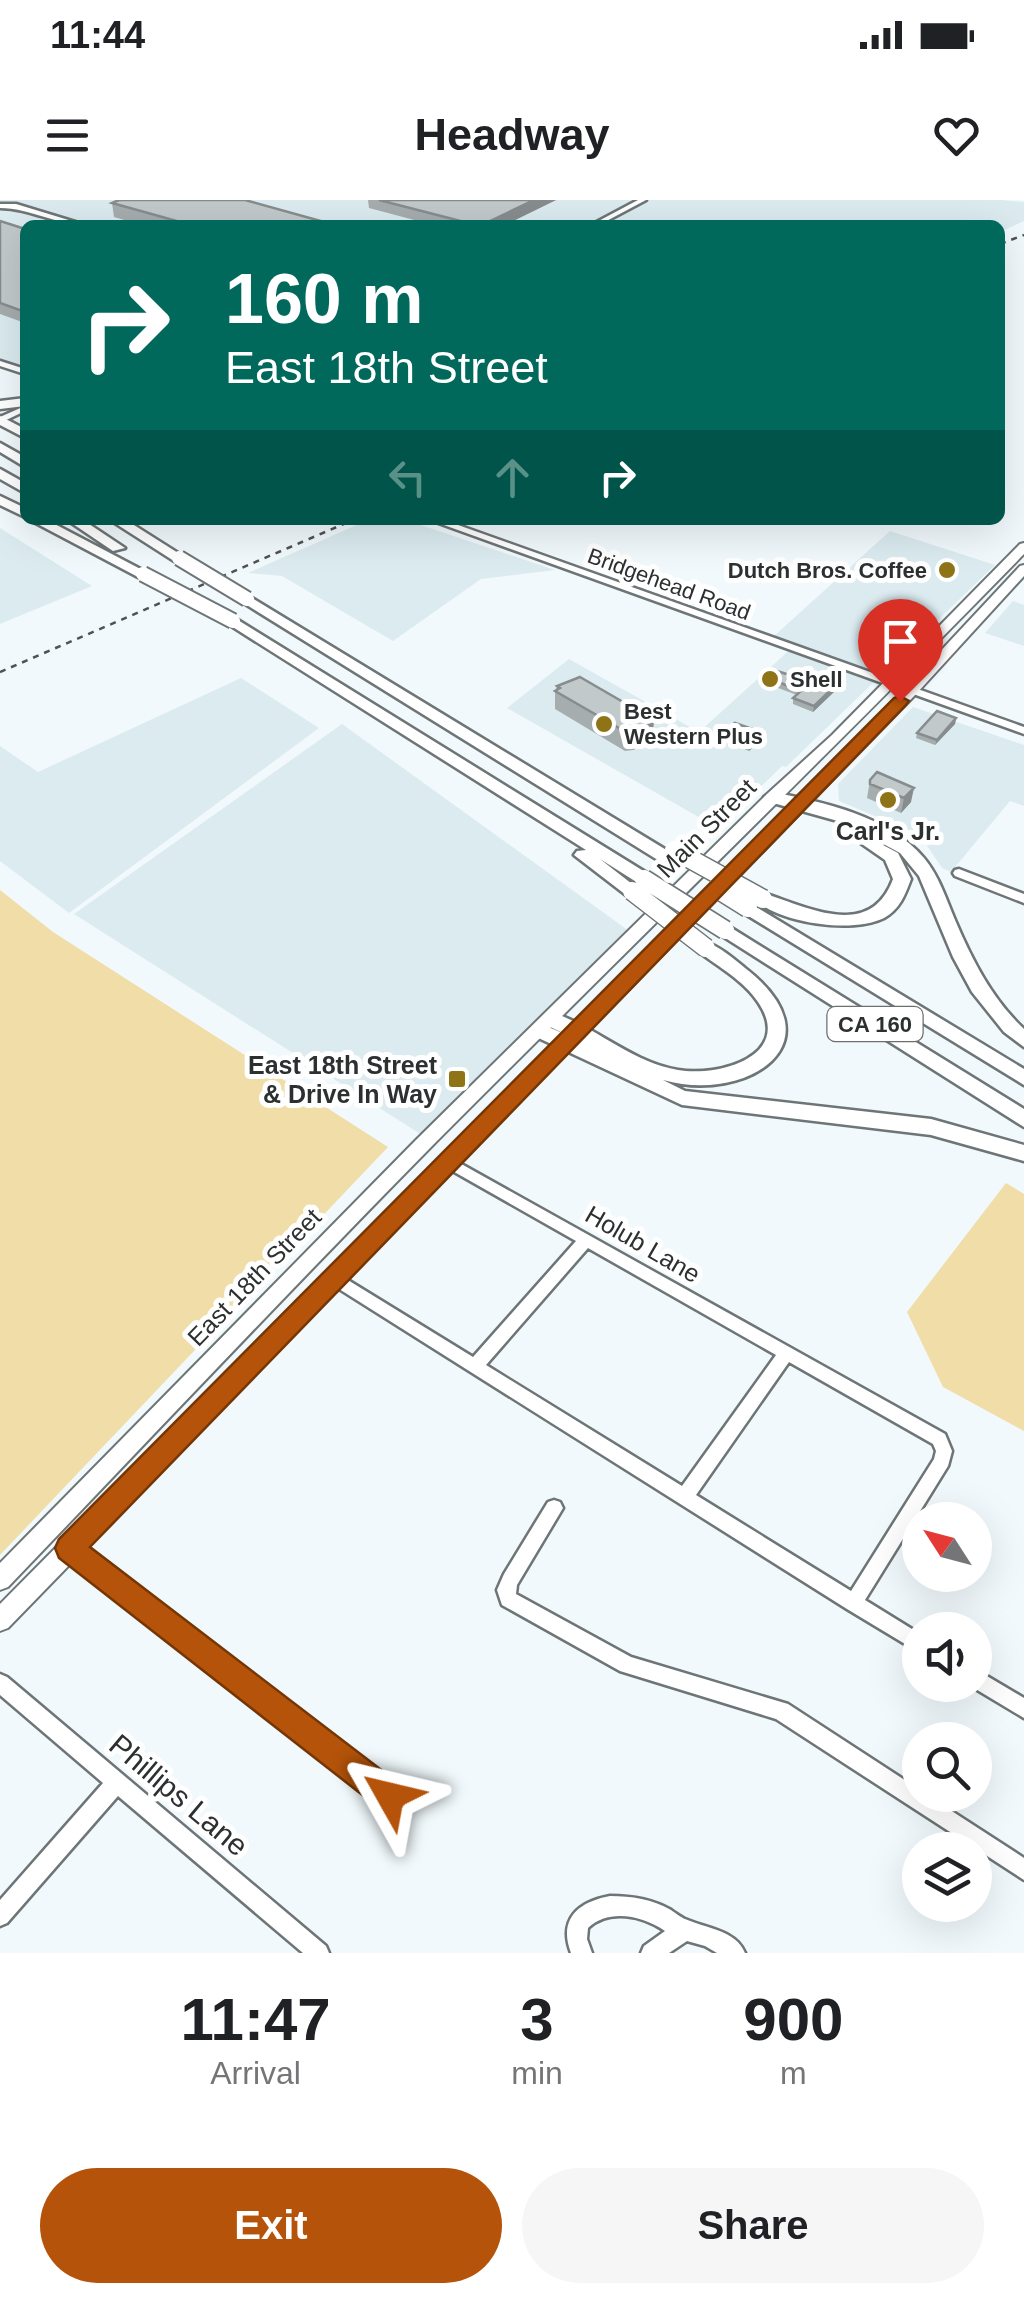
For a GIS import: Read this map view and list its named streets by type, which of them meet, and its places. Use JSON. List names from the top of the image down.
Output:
{
  "streets": {
    "highway": ["CA 160"],
    "main road": ["Main Street", "East 18th Street"],
    "street": ["Bridgehead Road", "Holub Lane", "Phillips Lane"]
  },
  "crossings": [
    ["Bridgehead Road", "Main Street"],
    ["Main Street", "East 18th Street"]
  ],
  "places": {
    "other": [
      "Dutch Bros. Coffee",
      "Shell",
      "Best Western Plus",
      "Carl's Jr."
    ],
    "transit": ["East 18th Street & Drive In Way"]
  },
  "north": "top left",
  "page": {
    "status": "11:44",
    "header": "Headway",
    "turn": ["160 m", "East 18th Street"],
    "eta": [
      "11:47",
      "Arrival",
      "3",
      "min",
      "900",
      "m"
    ],
    "buttons": ["Exit", "Share"]
  }
}
